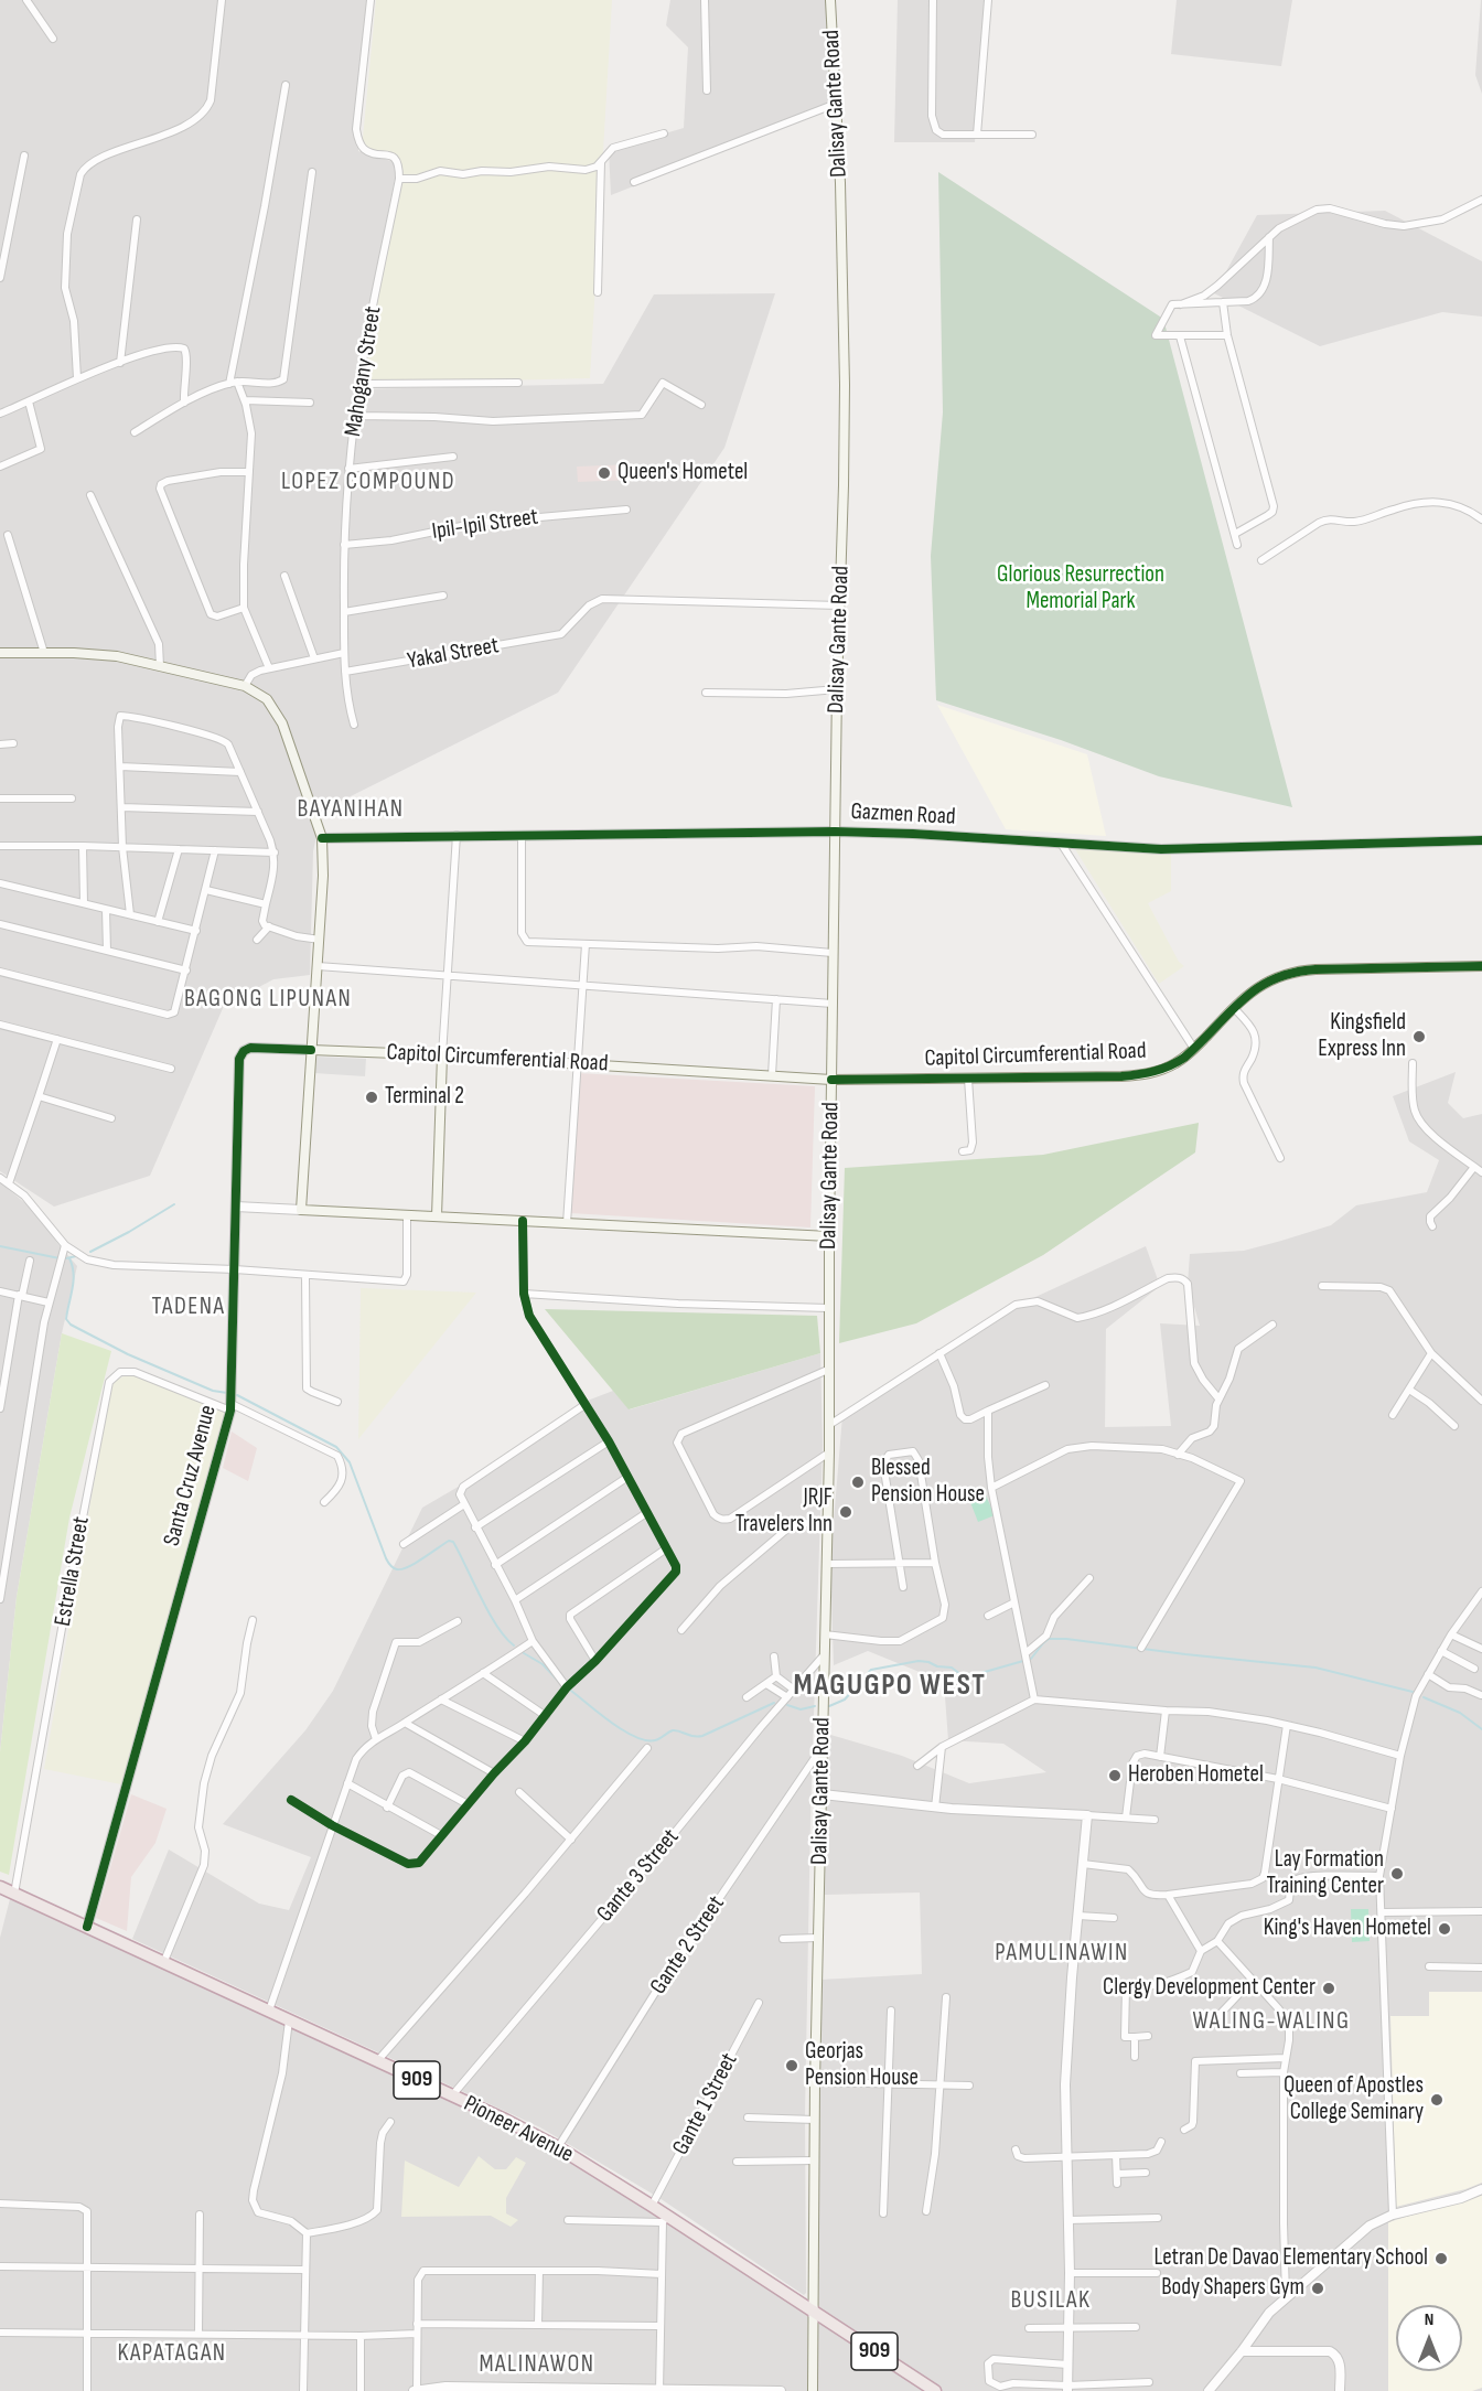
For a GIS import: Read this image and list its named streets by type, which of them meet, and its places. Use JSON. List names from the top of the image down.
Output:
{
  "streets": {
    "highway": ["909", "Pioneer Avenue"],
    "main road": ["Dalisay Gante Road", "Capitol Circumferential Road"],
    "street": [
      "Mahogany Street",
      "Ipil-Ipil Street",
      "Yakal Street",
      "Gazmen Road",
      "Santa Cruz Avenue",
      "Estrella Street",
      "Gante 3 Street",
      "Gante 2 Street",
      "Gante 1 Street"
    ]
  },
  "crossings": [
    ["Dalisay Gante Road", "Yakal Street"],
    ["Dalisay Gante Road", "Gazmen Road"],
    ["Dalisay Gante Road", "Capitol Circumferential Road"],
    ["Dalisay Gante Road", "Gante 3 Street"],
    ["Dalisay Gante Road", "Gante 2 Street"],
    ["Dalisay Gante Road", "Pioneer Avenue"],
    ["Mahogany Street", "Ipil-Ipil Street"],
    ["Mahogany Street", "Yakal Street"],
    ["Capitol Circumferential Road", "Santa Cruz Avenue"],
    ["Santa Cruz Avenue", "Estrella Street"],
    ["Santa Cruz Avenue", "Pioneer Avenue"],
    ["Estrella Street", "Pioneer Avenue"],
    ["Gante 3 Street", "Pioneer Avenue"],
    ["Gante 2 Street", "Pioneer Avenue"],
    ["Gante 1 Street", "Pioneer Avenue"]
  ],
  "districts": [
    "LOPEZ COMPOUND",
    "BAYANIHAN",
    "BAGONG LIPUNAN",
    "TADENA",
    "MAGUGPO WEST",
    "PAMULINAWIN",
    "WALING-WALING",
    "BUSILAK",
    "KAPATAGAN",
    "MALINAWON"
  ],
  "parks": ["Glorious Resurrection Memorial Park"],
  "places": [
    "Queen's Hometel",
    "Kingsfield Express Inn",
    "Terminal 2",
    "Blessed Pension House",
    "JRJF Travelers Inn",
    "Heroben Hometel",
    "Lay Formation Training Center",
    "King's Haven Hometel",
    "Clergy Development Center",
    "Georjas Pension House",
    "Queen of Apostles College Seminary",
    "Letran De Davao Elementary School",
    "Body Shapers Gym"
  ],
  "north": "top"
}
